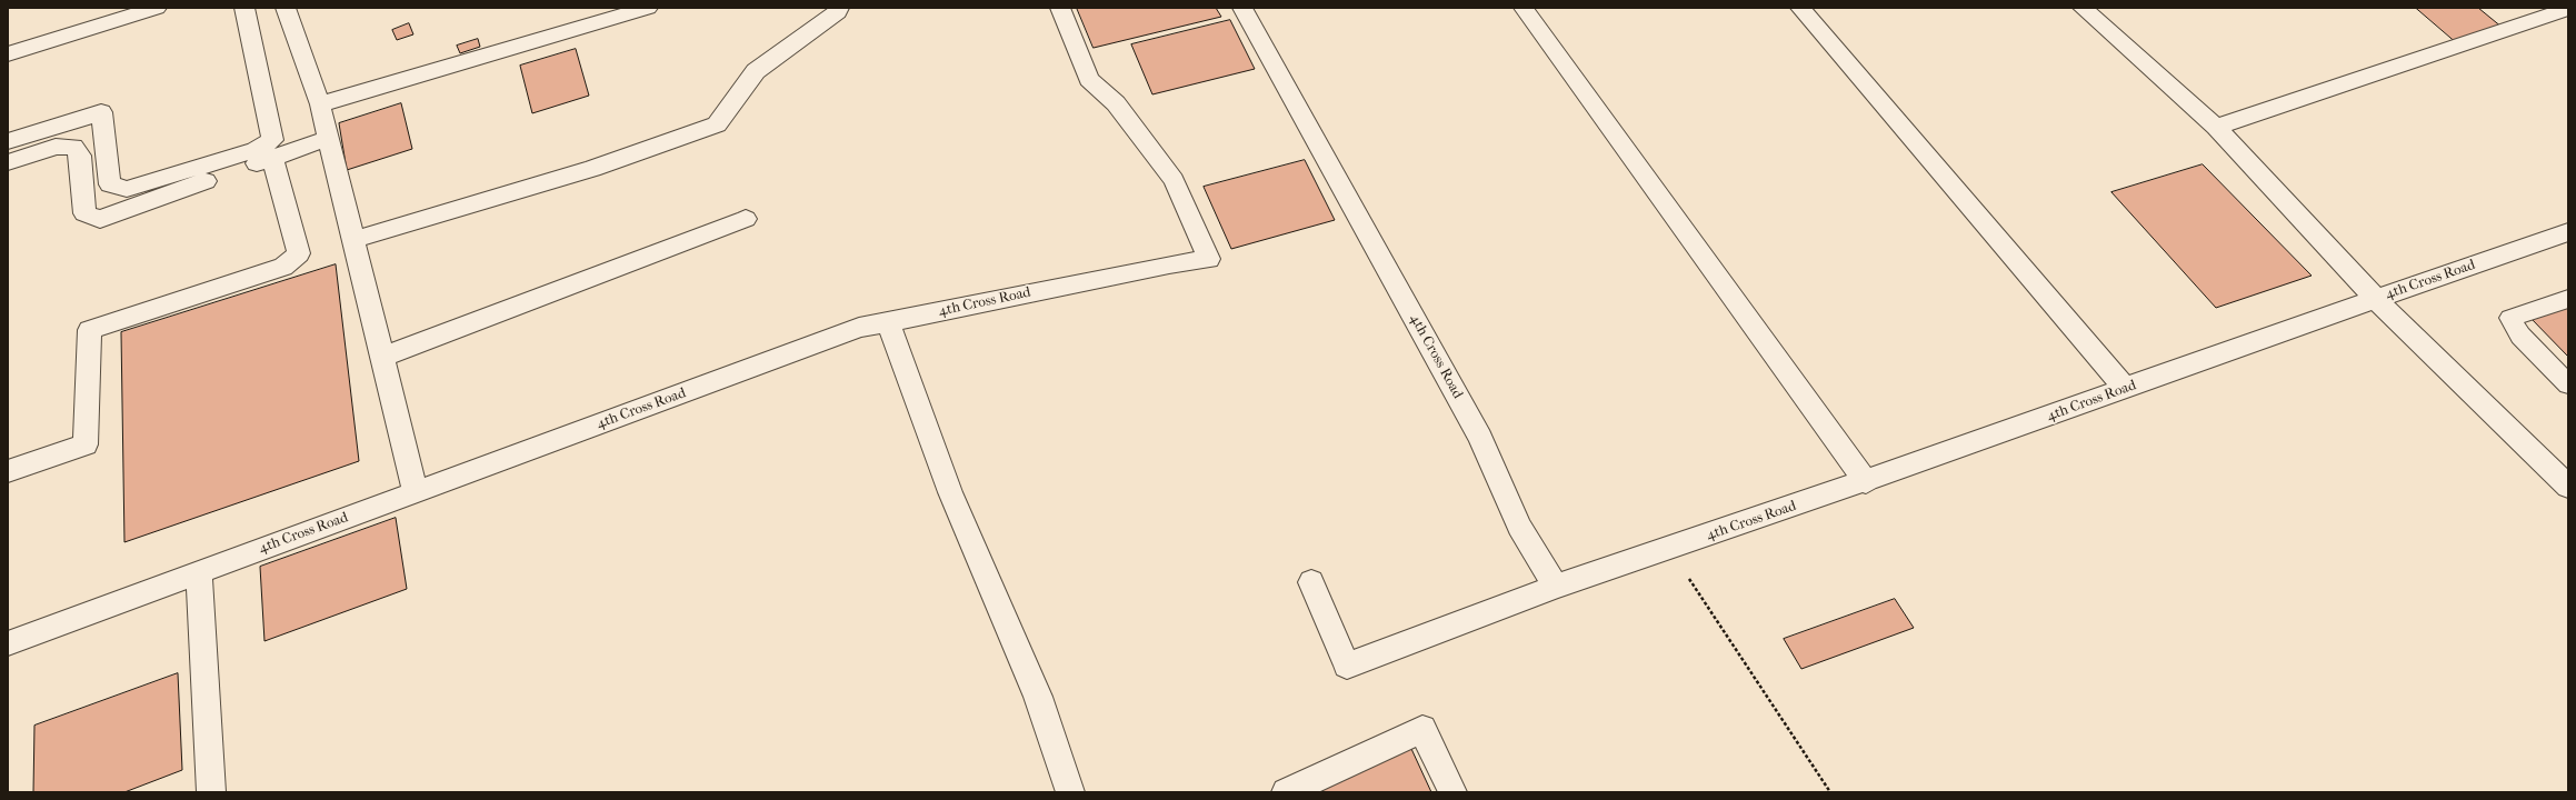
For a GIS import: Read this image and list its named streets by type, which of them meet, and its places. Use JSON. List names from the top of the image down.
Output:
{
  "streets": {
    "street": ["4th Cross Road"]
  }
}
